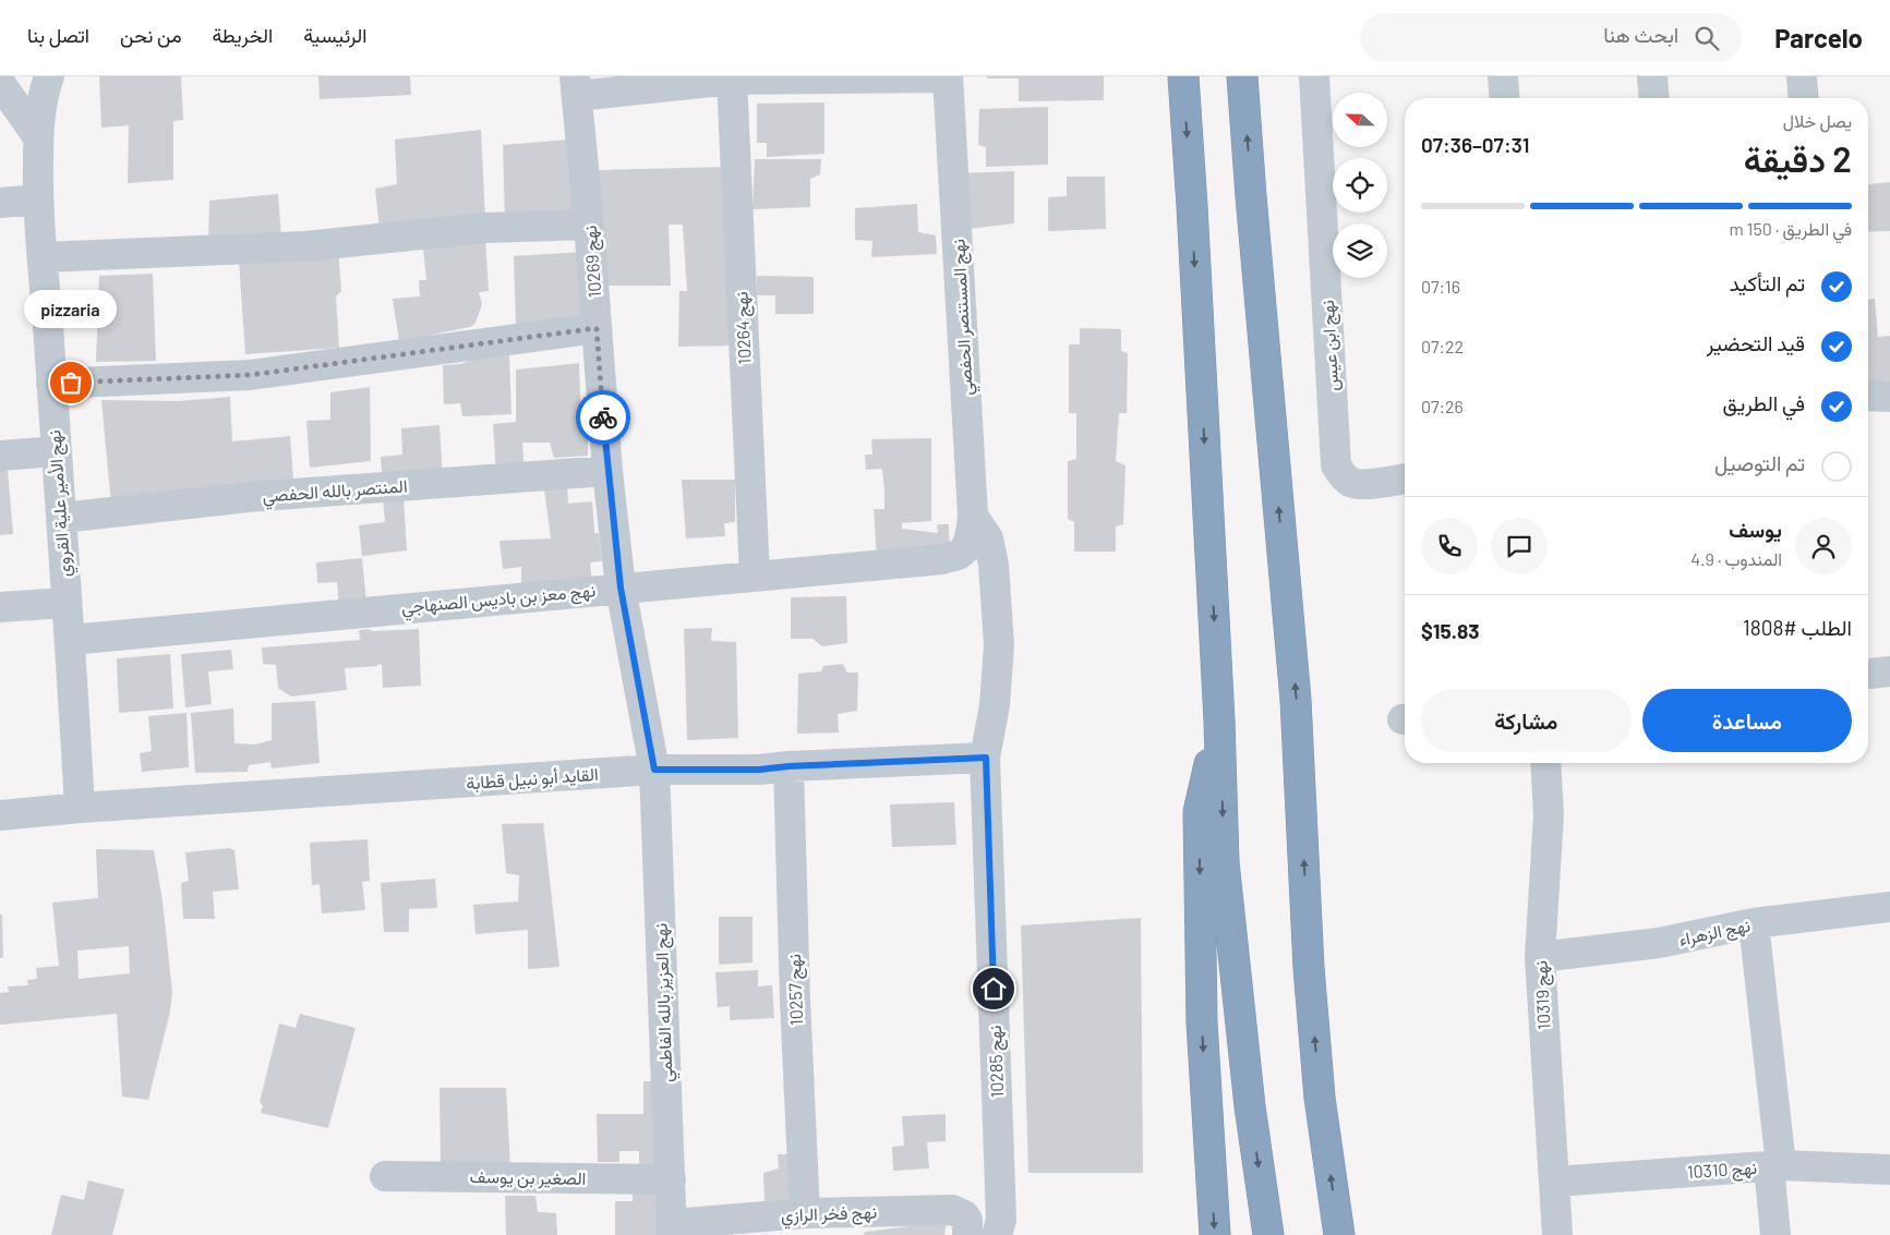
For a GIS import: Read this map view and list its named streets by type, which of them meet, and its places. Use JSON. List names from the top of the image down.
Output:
{
  "streets": {
    "street": [
      "نهج 10269",
      "نهج المستنصر الحفصي",
      "نهج 10264",
      "نهج ابن عيس",
      "المنتصر بالله الحفصي",
      "نهج الأمير علية القروي",
      "نهج معز بن باديس الصنهاجي",
      "القايد أبو نبيل قطابة",
      "نهج الزهراء",
      "نهج 10257",
      "نهج 10319",
      "نهج العزيز بالله الفاطمي",
      "نهج 10285",
      "نهج 10310",
      "الصغير بن يوسف",
      "نهج فخر الرازي"
    ]
  },
  "crossings": [
    ["نهج 10269", "المنتصر بالله الحفصي"],
    ["نهج 10269", "نهج معز بن باديس الصنهاجي"],
    ["نهج 10269", "القايد أبو نبيل قطابة"],
    ["نهج 10269", "نهج العزيز بالله الفاطمي"],
    ["نهج المستنصر الحفصي", "نهج معز بن باديس الصنهاجي"],
    ["نهج المستنصر الحفصي", "نهج 10285"],
    ["نهج 10264", "نهج معز بن باديس الصنهاجي"],
    ["المنتصر بالله الحفصي", "نهج الأمير علية القروي"],
    ["نهج الأمير علية القروي", "نهج معز بن باديس الصنهاجي"],
    ["نهج الأمير علية القروي", "القايد أبو نبيل قطابة"],
    ["القايد أبو نبيل قطابة", "نهج 10257"],
    ["القايد أبو نبيل قطابة", "نهج العزيز بالله الفاطمي"],
    ["القايد أبو نبيل قطابة", "نهج 10285"],
    ["نهج الزهراء", "نهج 10319"],
    ["نهج 10257", "نهج فخر الرازي"],
    ["نهج 10319", "نهج 10310"],
    ["نهج العزيز بالله الفاطمي", "الصغير بن يوسف"],
    ["نهج العزيز بالله الفاطمي", "نهج فخر الرازي"]
  ],
  "places": ["pizzaria"],
  "north": "left",
  "page": {
    "header": "Parcelo",
    "search": "ابحث هنا",
    "nav": [
      "الرئيسية",
      "الخريطة",
      "من نحن",
      "اتصل بنا"
    ],
    "heading": ["2 دقيقة", "يصل خلال", "07:31–07:36"],
    "panel": [
      "يوسف",
      "المندوب · 4.9",
      "الطلب #1808",
      "$15.83"
    ],
    "bar": "في الطريق · 150 m",
    "list": [
      ["تم التأكيد", "07:16"],
      ["قيد التحضير", "07:22"],
      ["في الطريق", "07:26"],
      "تم التوصيل"
    ],
    "bubble": "pizzaria",
    "buttons": ["مساعدة", "مشاركة"]
  }
}
